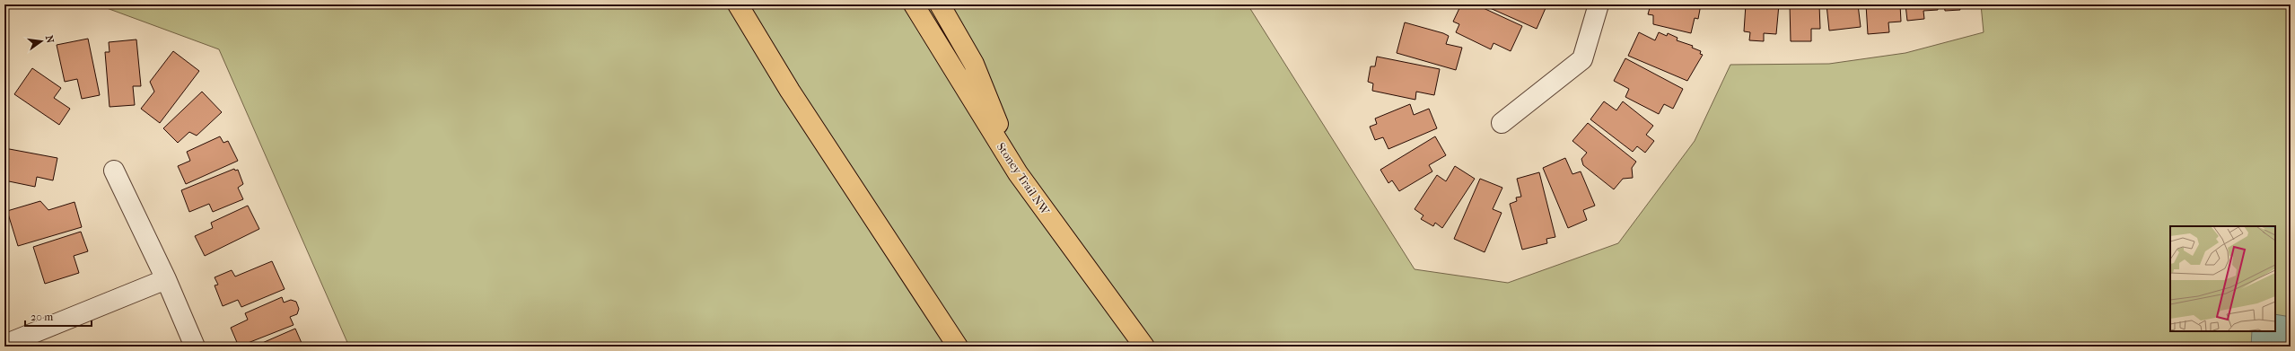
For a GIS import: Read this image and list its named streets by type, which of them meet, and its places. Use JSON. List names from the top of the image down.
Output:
{
  "streets": {
    "highway": ["Stoney Trail NW"]
  },
  "scale_bar": "20 m",
  "north": "right"
}
